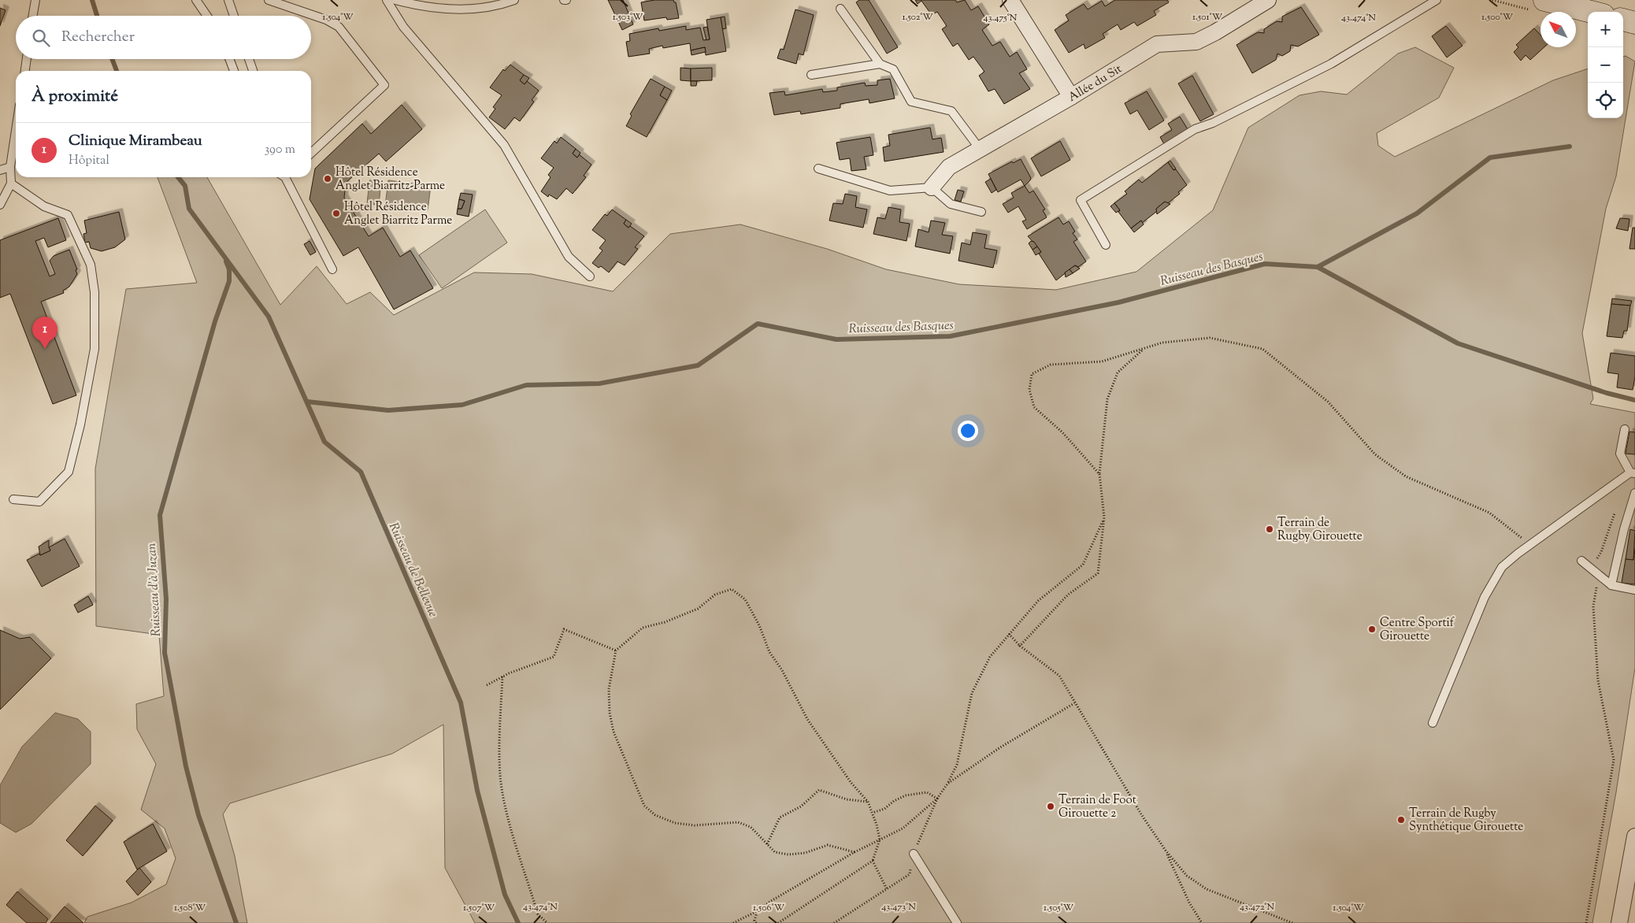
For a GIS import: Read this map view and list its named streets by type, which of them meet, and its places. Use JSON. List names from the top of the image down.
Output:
{
  "streets": {
    "street": ["Allée du Sit"]
  },
  "water": ["Ruisseau des Basques", "Ruisseau de Bellevue", "Ruisseau d'à Juzan"],
  "places": [
    "Hôtel Résidence Anglet Biarritz-Parme",
    "Hôtel Résidence Anglet Biarritz Parme",
    "Terrain de Rugby Girouette",
    "Centre Sportif Girouette",
    "Terrain de Foot Girouette 2",
    "Terrain de Rugby Synthétique Girouette"
  ],
  "north": "top left",
  "page": {
    "map_buttons": ["+", "−"],
    "search": "Rechercher",
    "heading": "À proximité",
    "list": [
      {
        "mark": "1",
        "name": "Clinique Mirambeau",
        "note": "Hôpital",
        "value": "390 m"
      }
    ],
    "pins": "1"
  },
  "coordinates": [
    "1.504°W",
    "1.503°W",
    "1.502°W",
    "1.501°W",
    "1.500°W",
    "43.475°N",
    "43.474°N",
    "43.473°N",
    "43.472°N",
    "1.508°W",
    "1.507°W",
    "1.506°W",
    "1.505°W"
  ]
}
